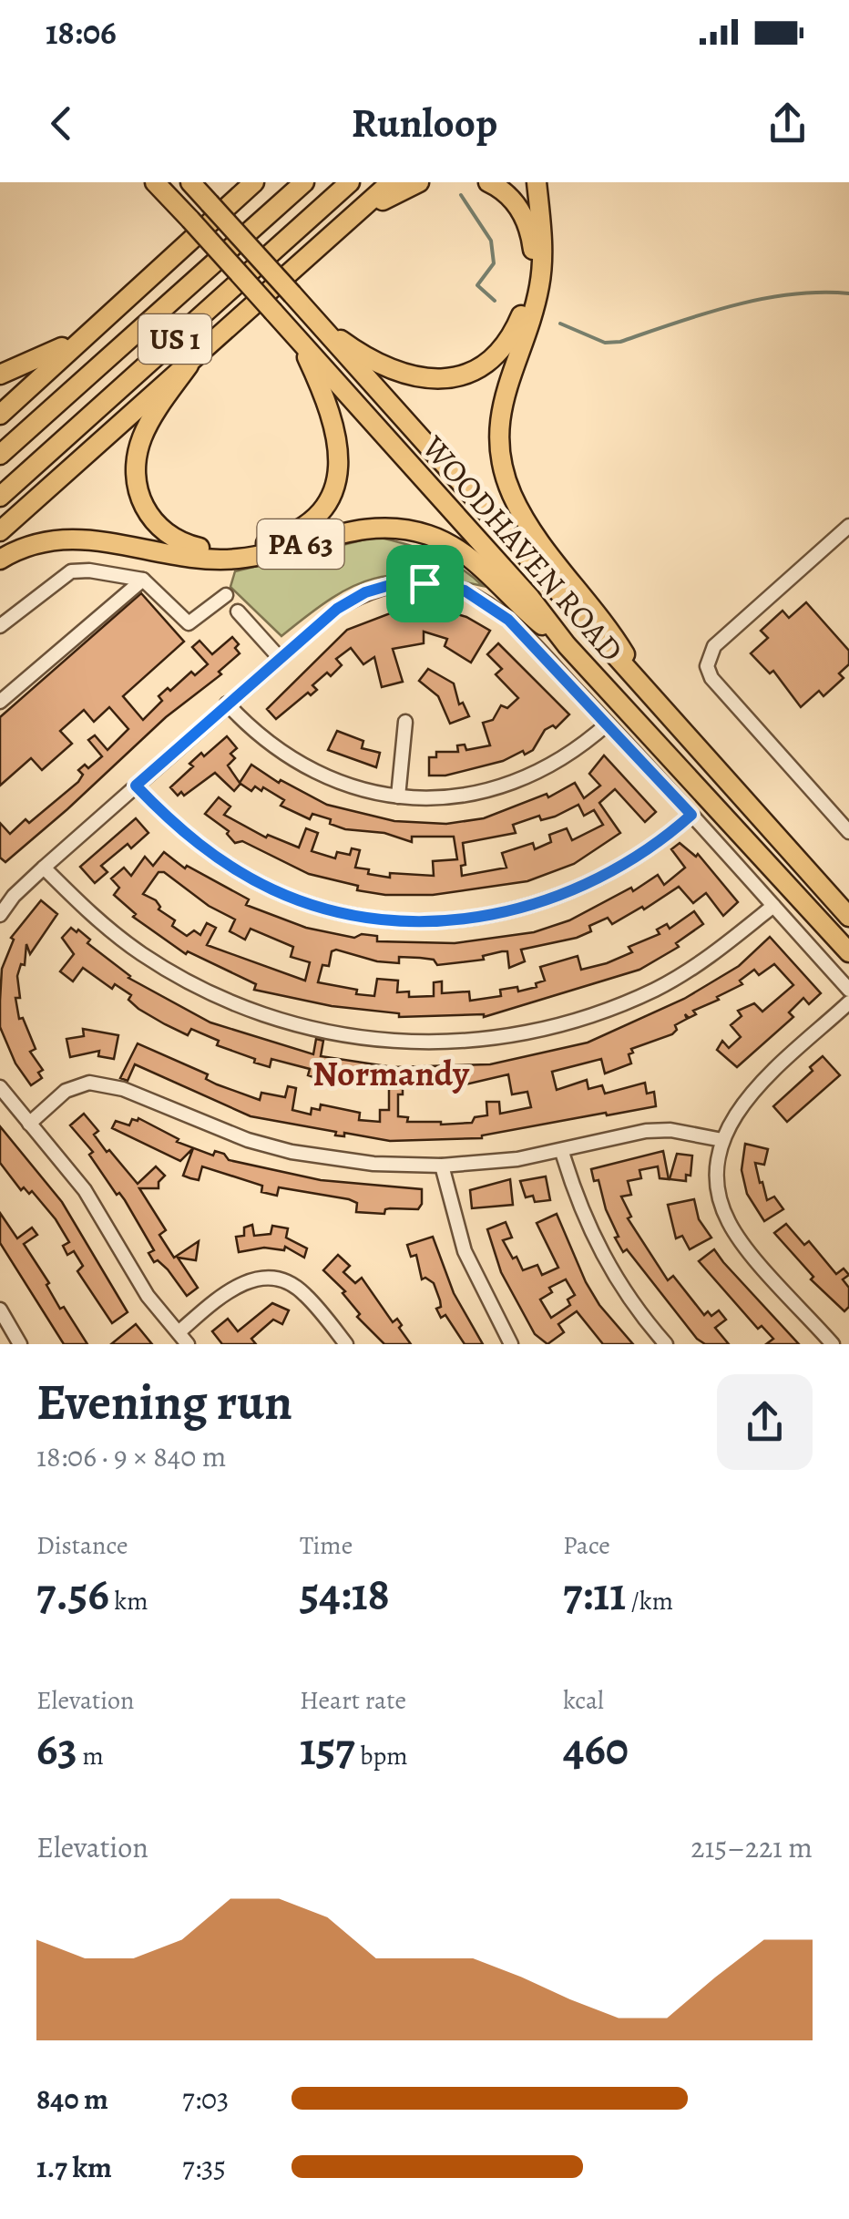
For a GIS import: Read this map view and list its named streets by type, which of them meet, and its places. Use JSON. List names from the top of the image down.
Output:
{
  "streets": {
    "highway": ["US 1", "PA 63", "WOODHAVEN ROAD"]
  },
  "crossings": [
    ["PA 63", "WOODHAVEN ROAD"]
  ],
  "districts": ["Normandy"],
  "page": {
    "status": "18:06",
    "header": "Runloop",
    "heading": ["Evening run", "18:06 · 9 × 840 m"],
    "stats": [
      ["Distance", "7.56 km"],
      ["Time", "54:18"],
      ["Pace", "7:11 /km"],
      ["Elevation", "63 m"],
      ["Heart rate", "157 bpm"],
      ["kcal", "460"]
    ],
    "chart": ["Elevation", "215–221 m"],
    "list": [
      {
        "name": "840 m",
        "note": "7:03"
      },
      {
        "name": "1.7 km",
        "note": "7:35"
      }
    ]
  }
}
